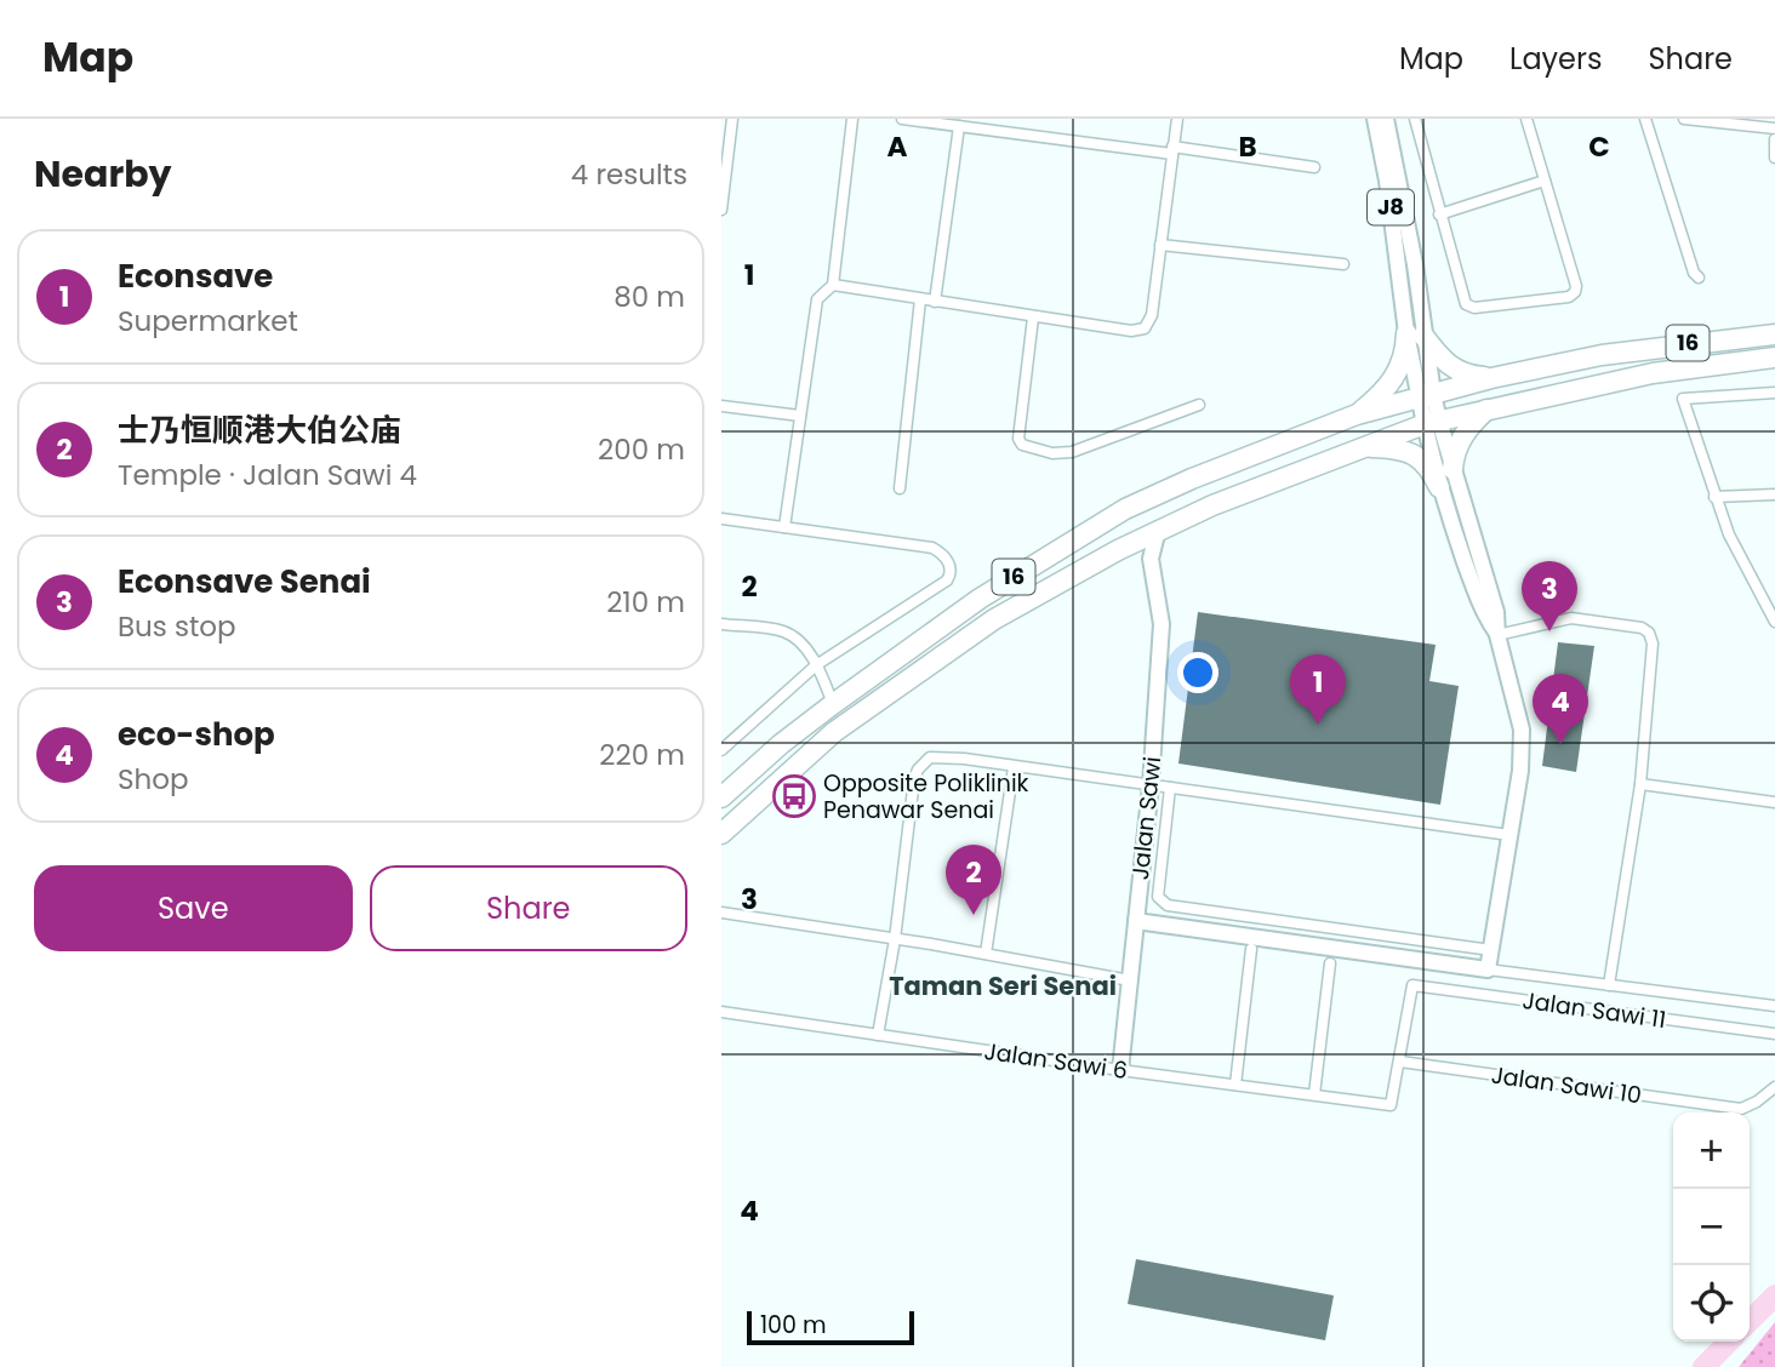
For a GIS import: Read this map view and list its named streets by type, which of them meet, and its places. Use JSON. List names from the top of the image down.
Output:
{
  "streets": {
    "highway": ["16"],
    "street": [
      "J8",
      "Jalan Sawi",
      "Jalan Sawi 11",
      "Jalan Sawi 6",
      "Jalan Sawi 10"
    ]
  },
  "crossings": [
    ["J8", "16"],
    ["16", "Jalan Sawi"],
    ["Jalan Sawi", "Jalan Sawi 6"],
    ["Jalan Sawi 11", "Jalan Sawi 6"],
    ["Jalan Sawi 11", "Jalan Sawi 10"],
    ["Jalan Sawi 6", "Jalan Sawi 10"]
  ],
  "districts": ["Taman Seri Senai"],
  "places": {
    "bus stop": ["Opposite Poliklinik Penawar Senai"]
  },
  "scale_bar": "100 m",
  "page": {
    "header": "Map",
    "nav": ["Map", "Layers", "Share"],
    "heading": ["Nearby", "4 results"],
    "list": [
      {
        "mark": "1",
        "name": "Econsave",
        "note": "Supermarket",
        "value": "80 m"
      },
      {
        "mark": "2",
        "name": "士乃恒顺港大伯公庙",
        "note": "Temple · Jalan Sawi 4",
        "value": "200 m"
      },
      {
        "mark": "3",
        "name": "Econsave Senai",
        "note": "Bus stop",
        "value": "210 m"
      },
      {
        "mark": "4",
        "name": "eco-shop",
        "note": "Shop",
        "value": "220 m"
      }
    ],
    "pins": [
      "3",
      "1",
      "4",
      "2"
    ],
    "buttons": ["Save", "Share"],
    "map_buttons": ["+", "−"],
    "scale": "100 m"
  },
  "grid": {
    "columns": ["A", "B", "C"],
    "rows": [
      "1",
      "2",
      "3",
      "4"
    ]
  }
}
